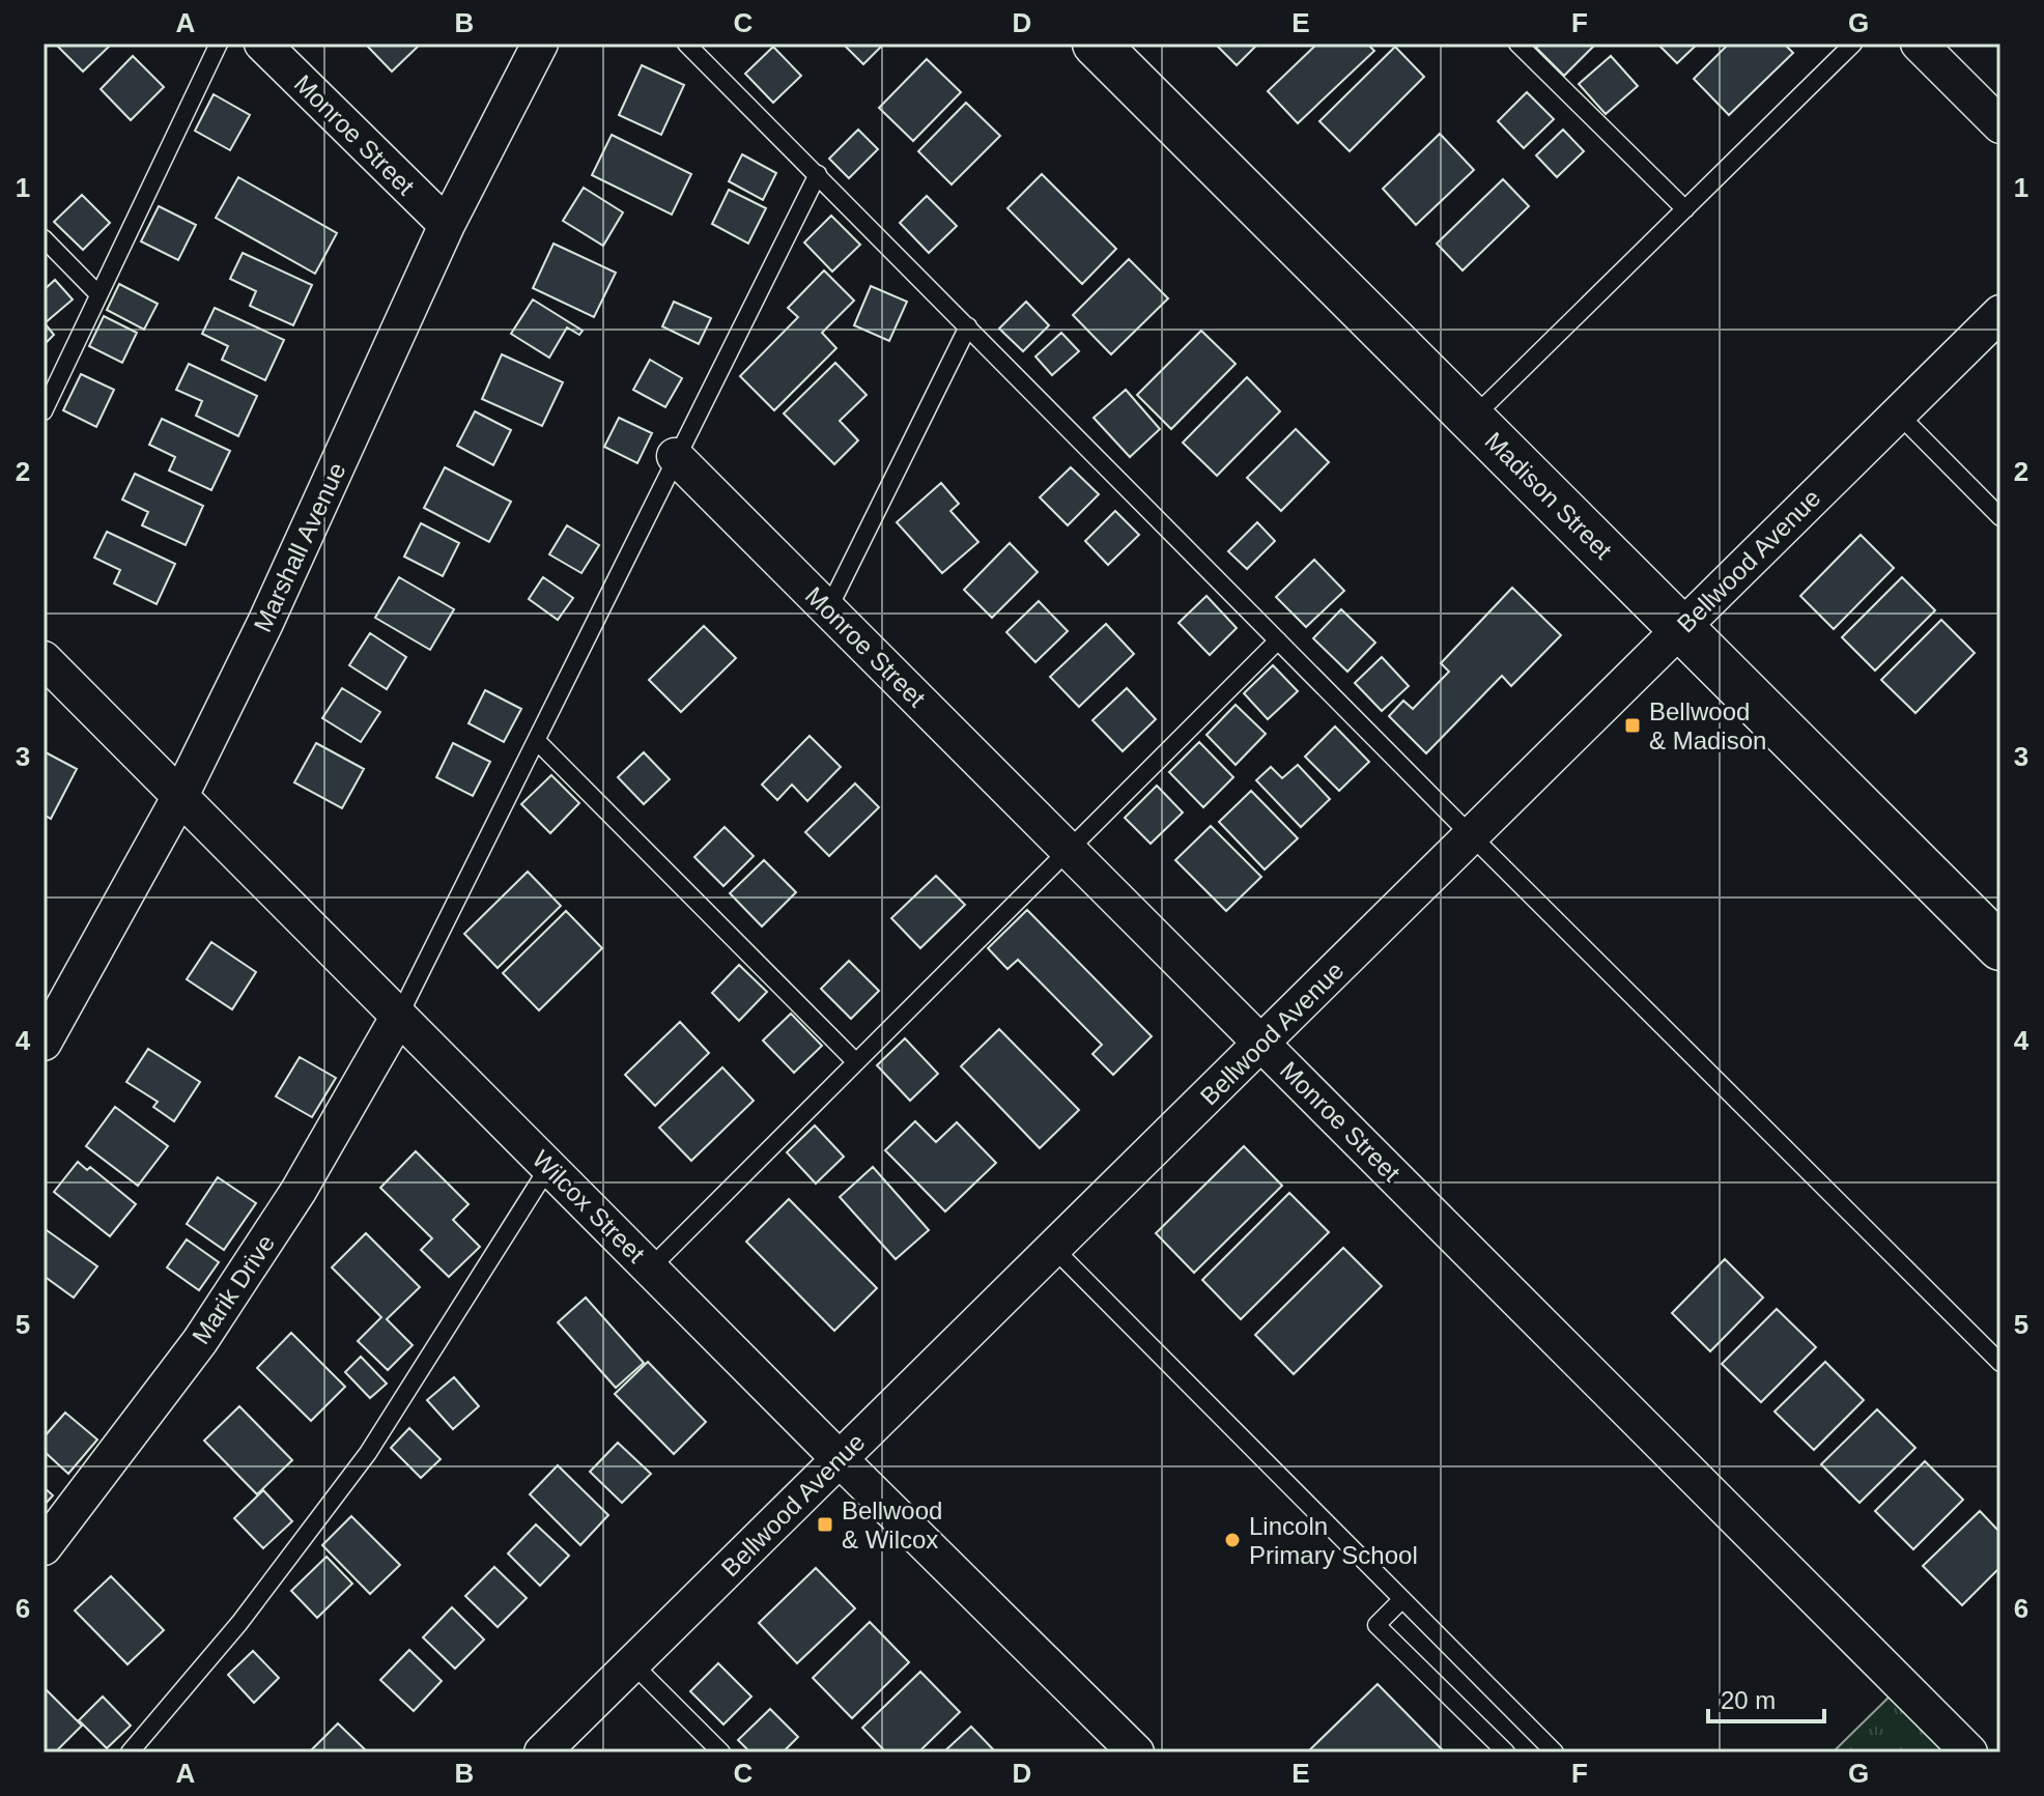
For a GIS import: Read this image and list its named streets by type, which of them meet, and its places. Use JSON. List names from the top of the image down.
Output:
{
  "streets": {
    "street": [
      "Monroe Street",
      "Madison Street",
      "Marshall Avenue",
      "Bellwood Avenue",
      "Wilcox Street",
      "Marik Drive"
    ]
  },
  "crossings": [
    ["Monroe Street", "Marshall Avenue"],
    ["Monroe Street", "Bellwood Avenue"],
    ["Madison Street", "Bellwood Avenue"],
    ["Marshall Avenue", "Wilcox Street"],
    ["Bellwood Avenue", "Wilcox Street"],
    ["Wilcox Street", "Marik Drive"]
  ],
  "places": {
    "transit": ["Bellwood & Madison", "Bellwood & Wilcox"],
    "other": ["Lincoln Primary School"]
  },
  "scale_bar": "20 m",
  "grid": {
    "columns": [
      "A",
      "B",
      "C",
      "D",
      "E",
      "F",
      "G"
    ],
    "rows": [
      "1",
      "2",
      "3",
      "4",
      "5",
      "6"
    ]
  }
}
